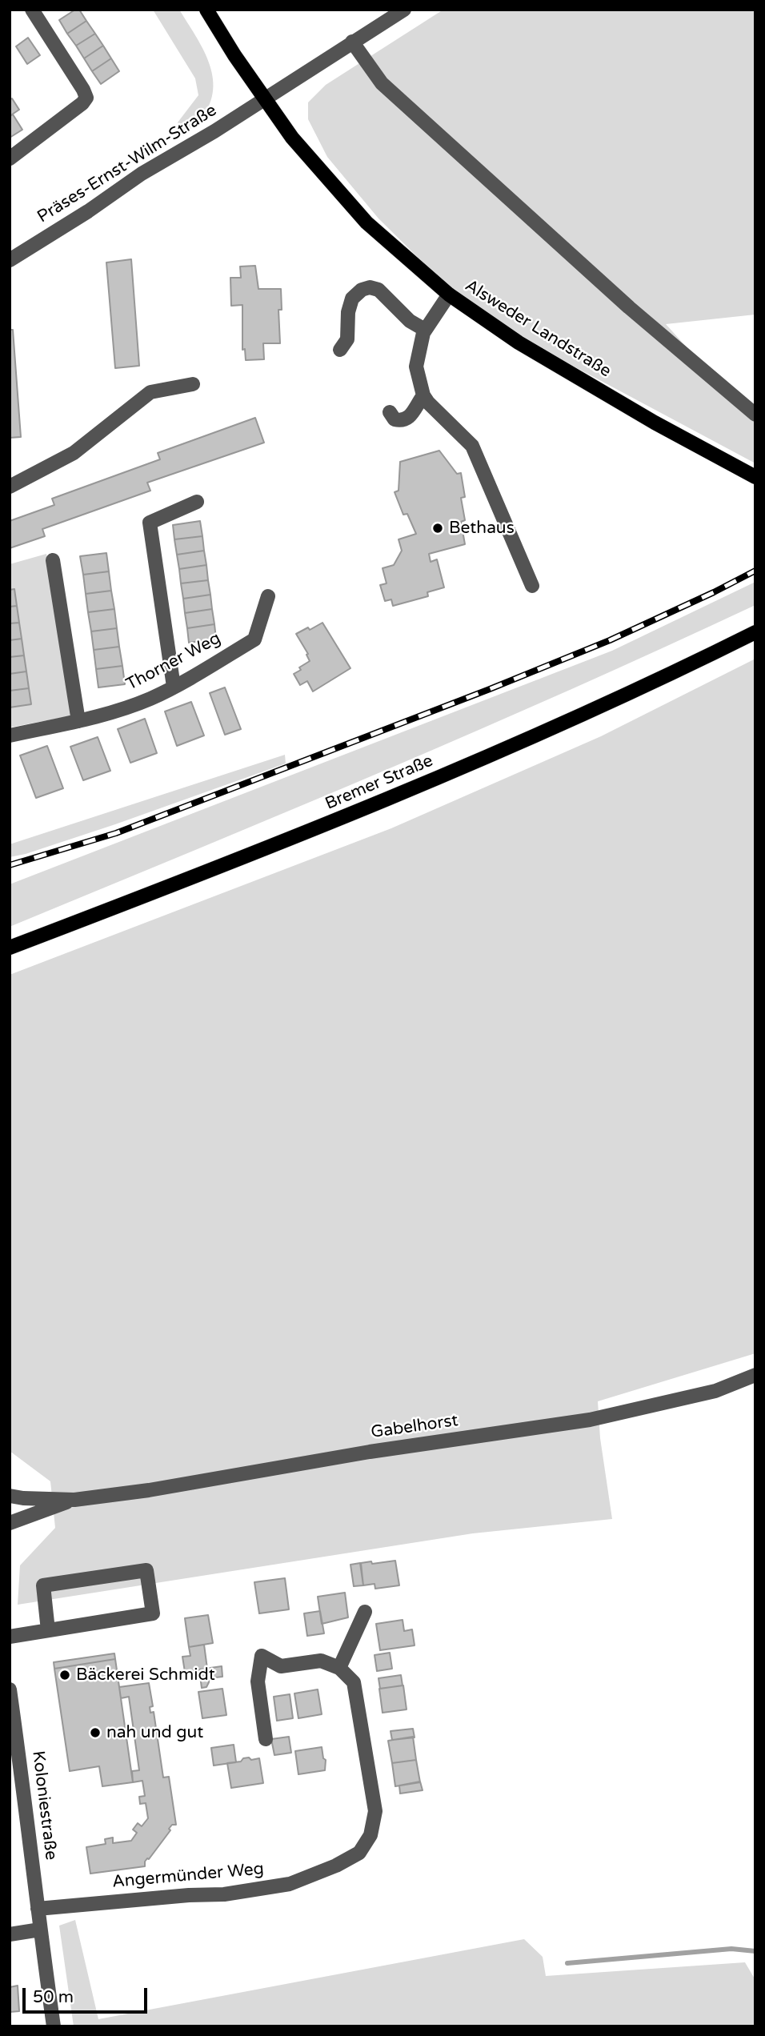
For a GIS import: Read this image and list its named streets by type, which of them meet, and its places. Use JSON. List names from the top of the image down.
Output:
{
  "streets": {
    "main road": ["Alsweder Landstraße", "Bremer Straße"],
    "street": [
      "Präses-Ernst-Wilm-Straße",
      "Thorner Weg",
      "Gabelhorst",
      "Koloniestraße",
      "Angermünder Weg"
    ]
  },
  "crossings": [
    ["Präses-Ernst-Wilm-Straße", "Alsweder Landstraße"],
    ["Koloniestraße", "Angermünder Weg"]
  ],
  "places": ["Bethaus", "Bäckerei Schmidt", "nah und gut"],
  "scale_bar": "50 m"
}
